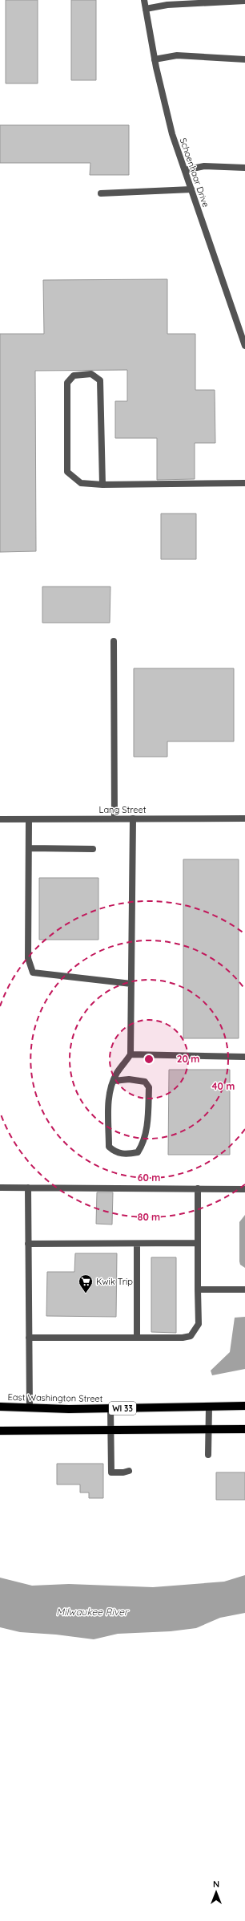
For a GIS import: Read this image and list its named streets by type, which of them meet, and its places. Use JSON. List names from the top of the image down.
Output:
{
  "streets": {
    "main road": ["East Washington Street", "WI 33"],
    "street": ["Schoenhaar Drive", "Lang Street"]
  },
  "water": ["Milwaukee River"],
  "places": {
    "supermarket": ["Kwik Trip"]
  },
  "north": "top",
  "rings": [
    "20 m",
    "40 m",
    "60 m",
    "80 m"
  ]
}
